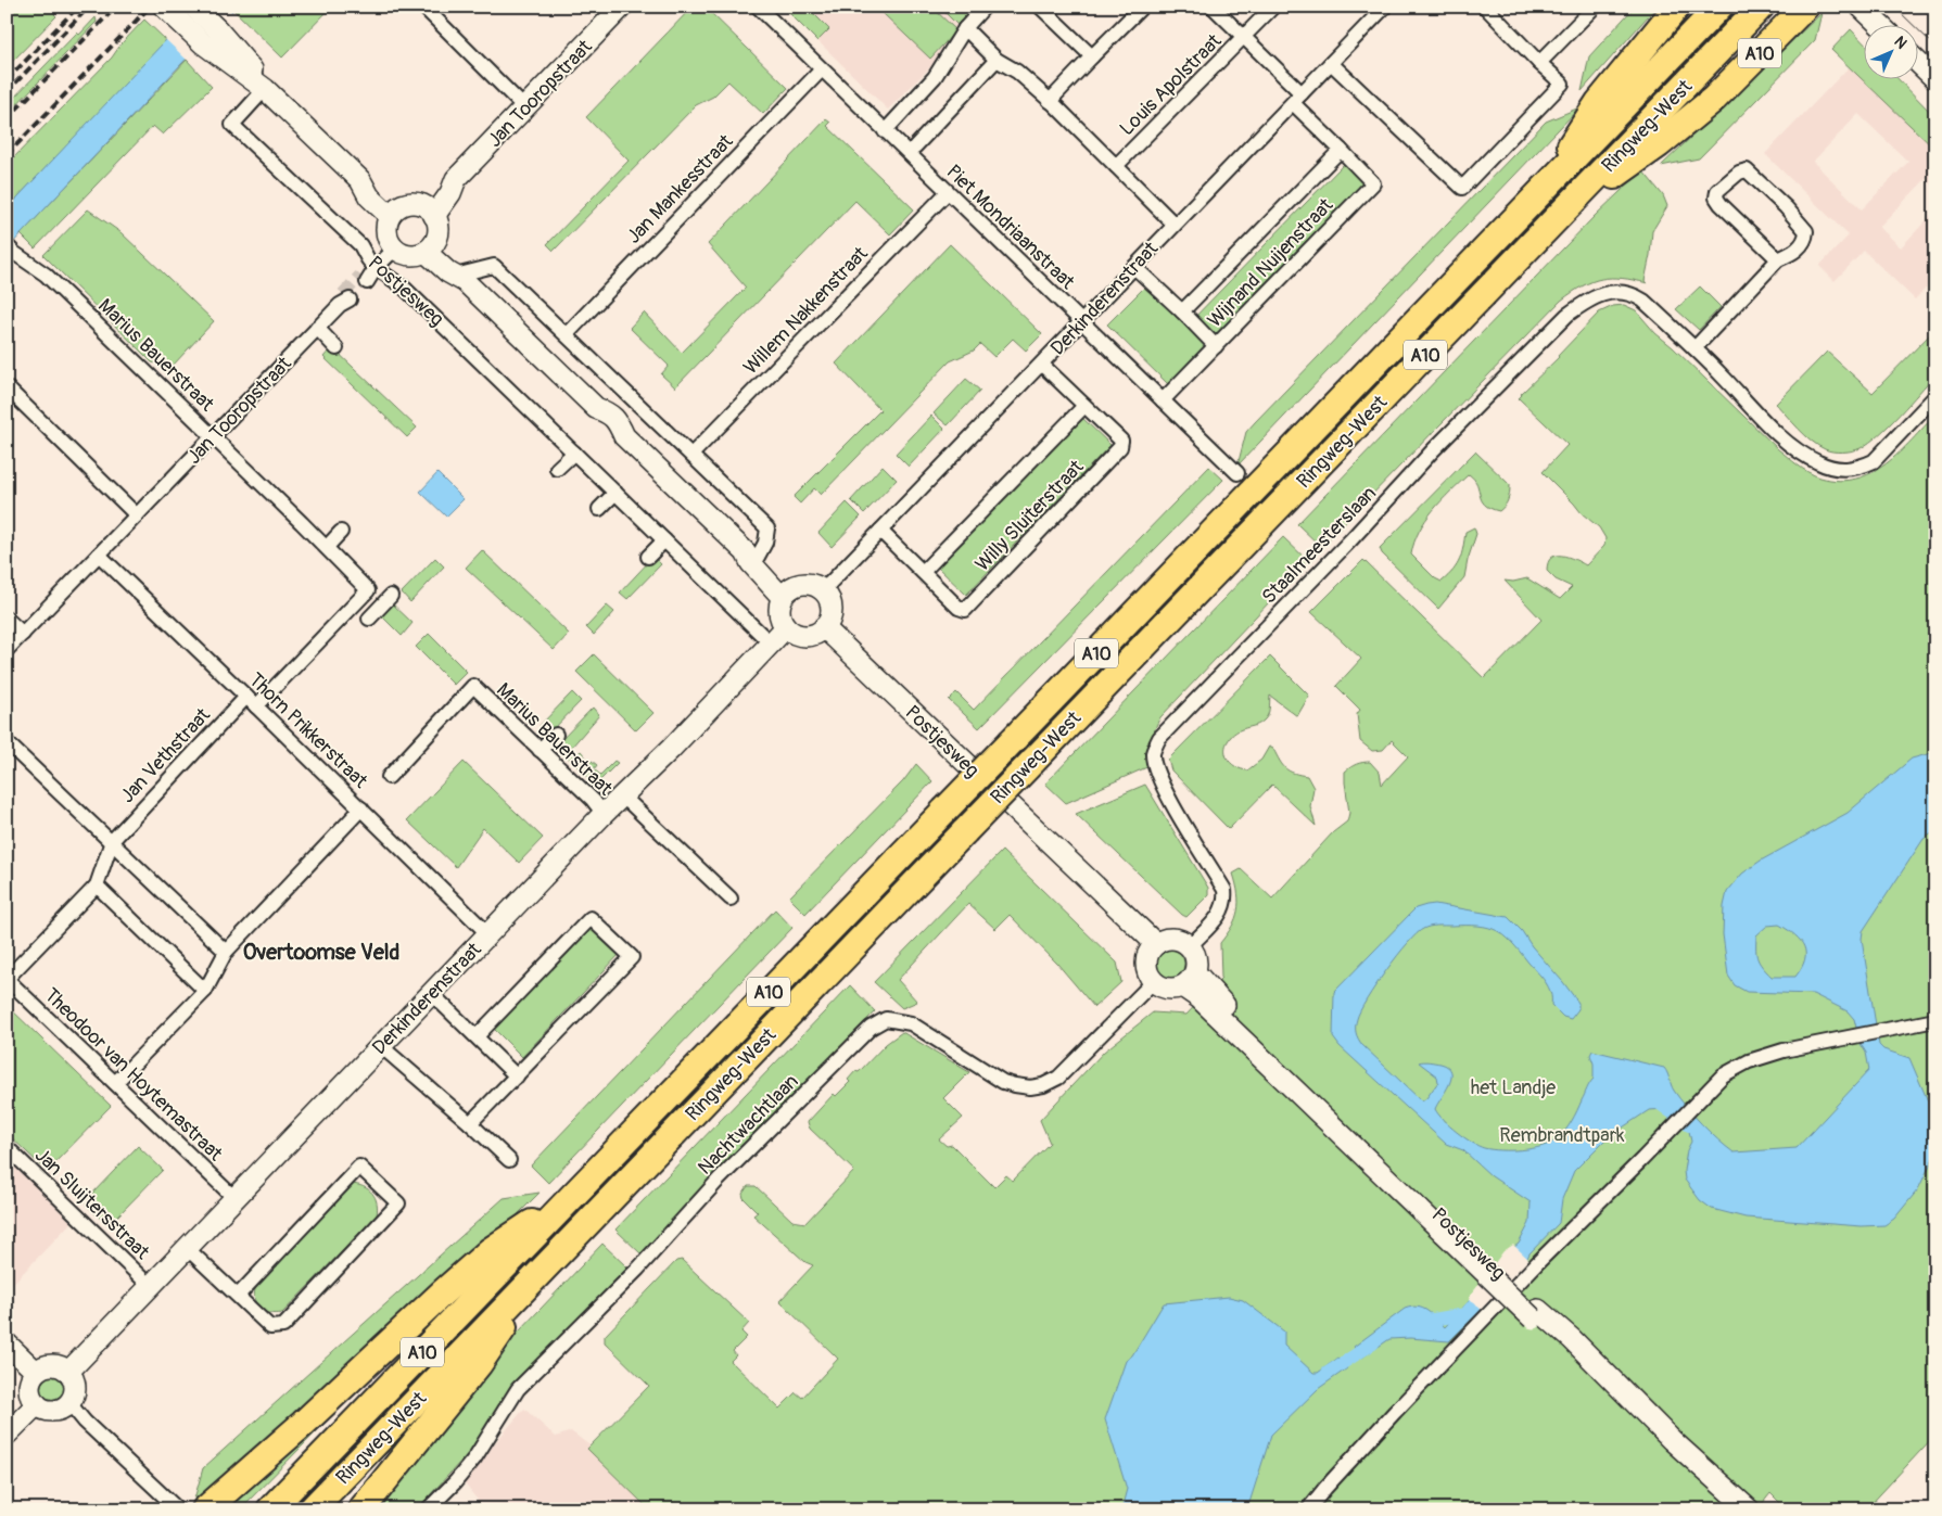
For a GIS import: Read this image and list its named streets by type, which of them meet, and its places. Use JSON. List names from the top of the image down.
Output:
{
  "streets": {
    "highway": ["A10", "Ringweg-West"],
    "street": [
      "Louis Apolstraat",
      "Jan Tooropstraat",
      "Jan Mankesstraat",
      "Piet Mondriaanstraat",
      "Wijnand Nuijenstraat",
      "Postjesweg",
      "Derkinderenstraat",
      "Willem Nakkenstraat",
      "Marius Bauerstraat",
      "Willy Sluiterstraat",
      "Staalmeesterslaan",
      "Thorn Prikkerstraat",
      "Jan Vethstraat",
      "Theodoor van Hoytemastraat",
      "Nachtwachtlaan",
      "Jan Sluijtersstraat"
    ]
  },
  "crossings": [
    ["A10", "Ringweg-West"],
    ["Louis Apolstraat", "Wijnand Nuijenstraat"],
    ["Jan Tooropstraat", "Marius Bauerstraat"],
    ["Jan Tooropstraat", "Thorn Prikkerstraat"],
    ["Jan Mankesstraat", "Piet Mondriaanstraat"],
    ["Piet Mondriaanstraat", "Wijnand Nuijenstraat"],
    ["Piet Mondriaanstraat", "Derkinderenstraat"],
    ["Piet Mondriaanstraat", "Willem Nakkenstraat"],
    ["Wijnand Nuijenstraat", "Derkinderenstraat"],
    ["Postjesweg", "Derkinderenstraat"],
    ["Postjesweg", "Staalmeesterslaan"],
    ["Postjesweg", "Nachtwachtlaan"],
    ["Derkinderenstraat", "Marius Bauerstraat"],
    ["Derkinderenstraat", "Willy Sluiterstraat"],
    ["Derkinderenstraat", "Thorn Prikkerstraat"],
    ["Derkinderenstraat", "Theodoor van Hoytemastraat"],
    ["Derkinderenstraat", "Jan Sluijtersstraat"],
    ["Marius Bauerstraat", "Jan Vethstraat"],
    ["Staalmeesterslaan", "Nachtwachtlaan"],
    ["Thorn Prikkerstraat", "Jan Vethstraat"]
  ],
  "districts": ["Overtoomse Veld"],
  "parks": ["het Landje", "Rembrandtpark"],
  "north": "top right"
}
